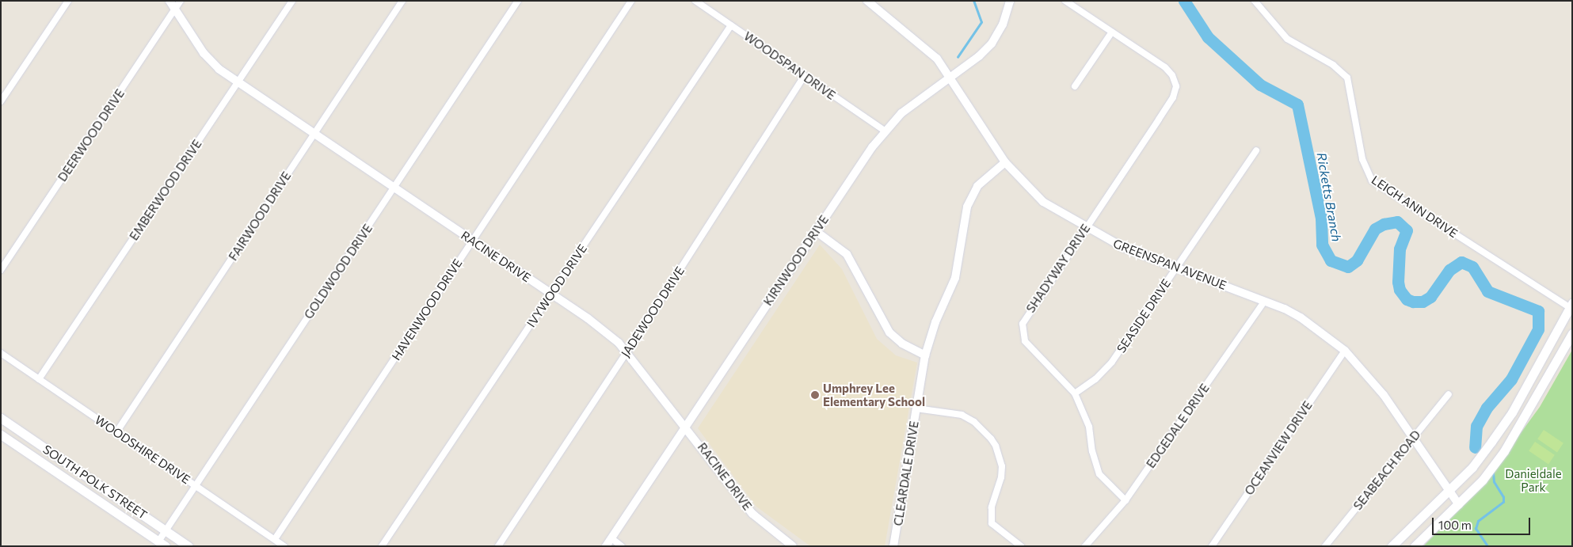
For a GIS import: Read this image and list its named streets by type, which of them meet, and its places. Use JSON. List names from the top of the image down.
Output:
{
  "streets": {
    "main road": ["SOUTH POLK STREET"],
    "street": [
      "WOODSPAN DRIVE",
      "DEERWOOD DRIVE",
      "EMBERWOOD DRIVE",
      "LEIGH ANN DRIVE",
      "FAIRWOOD DRIVE",
      "RACINE DRIVE",
      "KIRNWOOD DRIVE",
      "GREENSPAN AVENUE",
      "SHADYWAY DRIVE",
      "GOLDWOOD DRIVE",
      "IVYWOOD DRIVE",
      "HAVENWOOD DRIVE",
      "JADEWOOD DRIVE",
      "SEASIDE DRIVE",
      "EDGEDALE DRIVE",
      "OCEANVIEW DRIVE",
      "WOODSHIRE DRIVE",
      "SEABEACH ROAD",
      "CLEARDALE DRIVE"
    ]
  },
  "crossings": [
    ["WOODSPAN DRIVE", "KIRNWOOD DRIVE"],
    ["WOODSPAN DRIVE", "IVYWOOD DRIVE"],
    ["WOODSPAN DRIVE", "JADEWOOD DRIVE"],
    ["DEERWOOD DRIVE", "RACINE DRIVE"],
    ["EMBERWOOD DRIVE", "RACINE DRIVE"],
    ["EMBERWOOD DRIVE", "WOODSHIRE DRIVE"],
    ["FAIRWOOD DRIVE", "RACINE DRIVE"],
    ["FAIRWOOD DRIVE", "WOODSHIRE DRIVE"],
    ["RACINE DRIVE", "KIRNWOOD DRIVE"],
    ["RACINE DRIVE", "GOLDWOOD DRIVE"],
    ["RACINE DRIVE", "IVYWOOD DRIVE"],
    ["RACINE DRIVE", "HAVENWOOD DRIVE"],
    ["RACINE DRIVE", "JADEWOOD DRIVE"],
    ["KIRNWOOD DRIVE", "GREENSPAN AVENUE"],
    ["GREENSPAN AVENUE", "SHADYWAY DRIVE"],
    ["GREENSPAN AVENUE", "SEASIDE DRIVE"],
    ["GREENSPAN AVENUE", "EDGEDALE DRIVE"],
    ["GREENSPAN AVENUE", "OCEANVIEW DRIVE"],
    ["GREENSPAN AVENUE", "SEABEACH ROAD"],
    ["GREENSPAN AVENUE", "CLEARDALE DRIVE"],
    ["SHADYWAY DRIVE", "SEASIDE DRIVE"],
    ["SHADYWAY DRIVE", "EDGEDALE DRIVE"],
    ["GOLDWOOD DRIVE", "WOODSHIRE DRIVE"],
    ["GOLDWOOD DRIVE", "SOUTH POLK STREET"],
    ["HAVENWOOD DRIVE", "WOODSHIRE DRIVE"]
  ],
  "water": ["Ricketts Branch"],
  "parks": ["Danieldale Park"],
  "places": ["Umphrey Lee Elementary School"],
  "scale_bar": "100 m"
}
